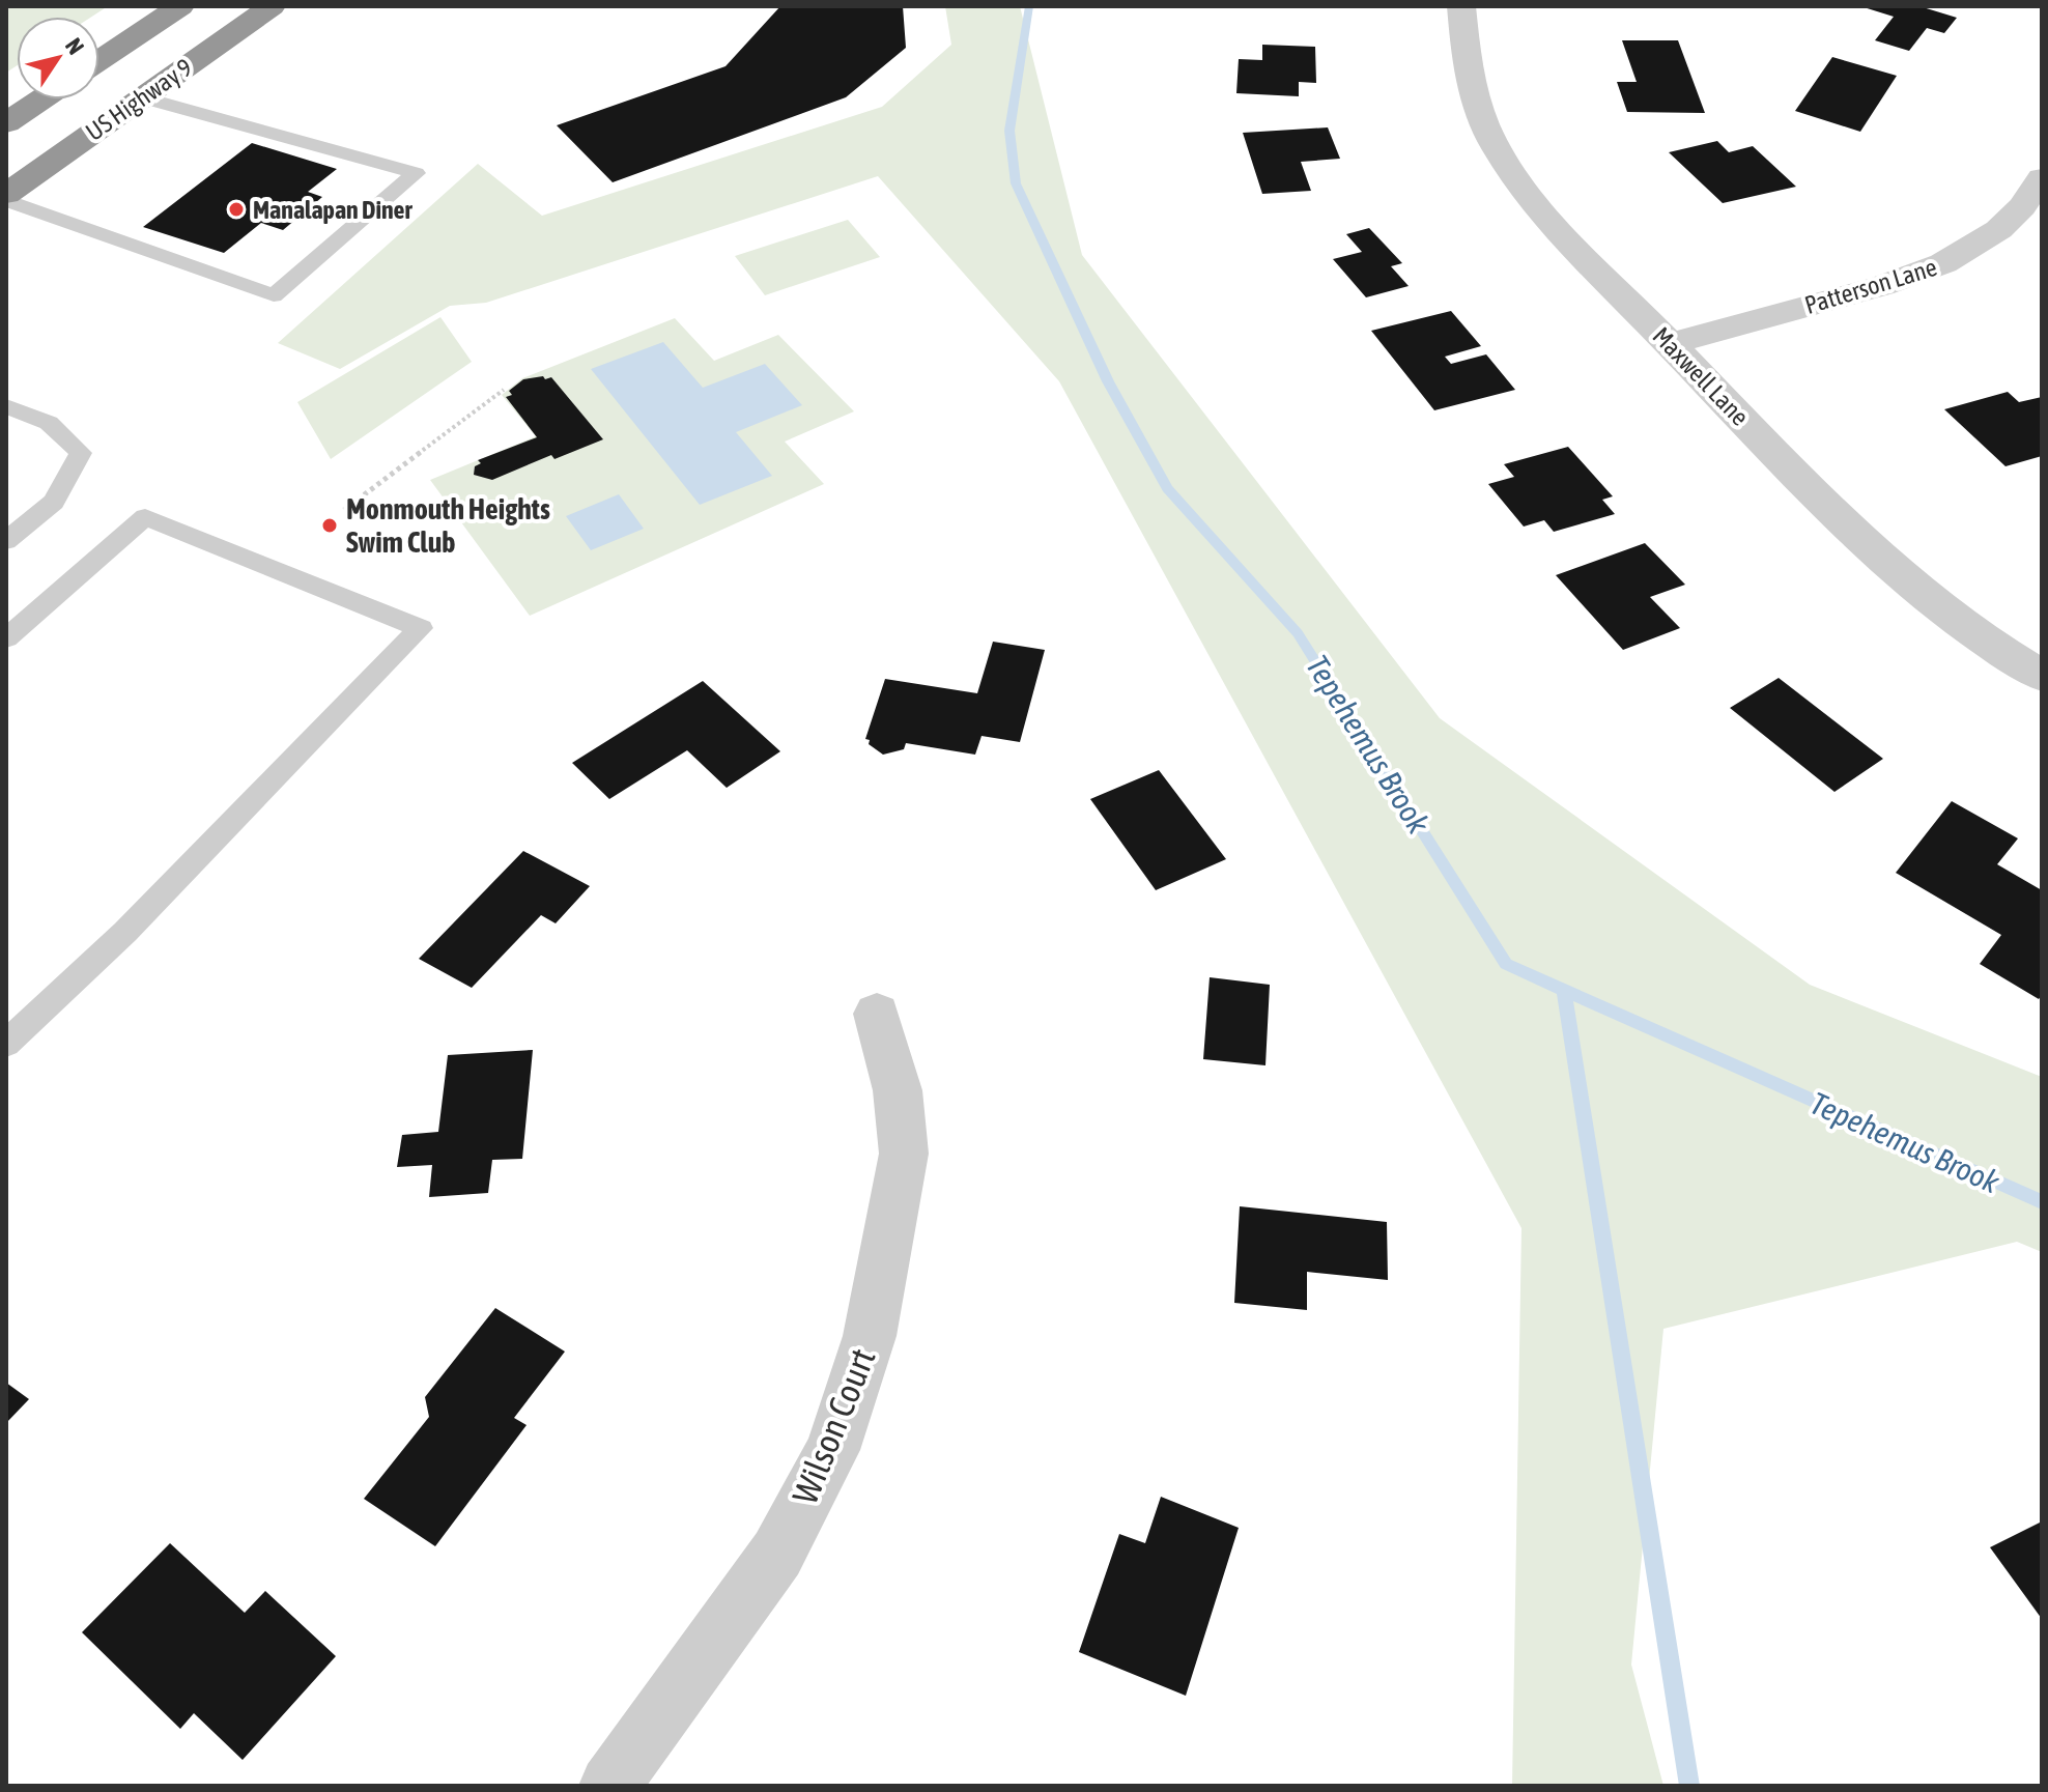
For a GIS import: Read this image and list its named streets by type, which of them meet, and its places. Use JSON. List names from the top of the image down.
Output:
{
  "streets": {
    "highway": ["US Highway 9"],
    "street": ["Patterson Lane", "Maxwell Lane", "Wilson Court"]
  },
  "crossings": [
    ["Patterson Lane", "Maxwell Lane"]
  ],
  "water": ["Tepehemus Brook"],
  "places": ["Manalapan Diner", "Monmouth Heights Swim Club"],
  "north": "top right"
}
